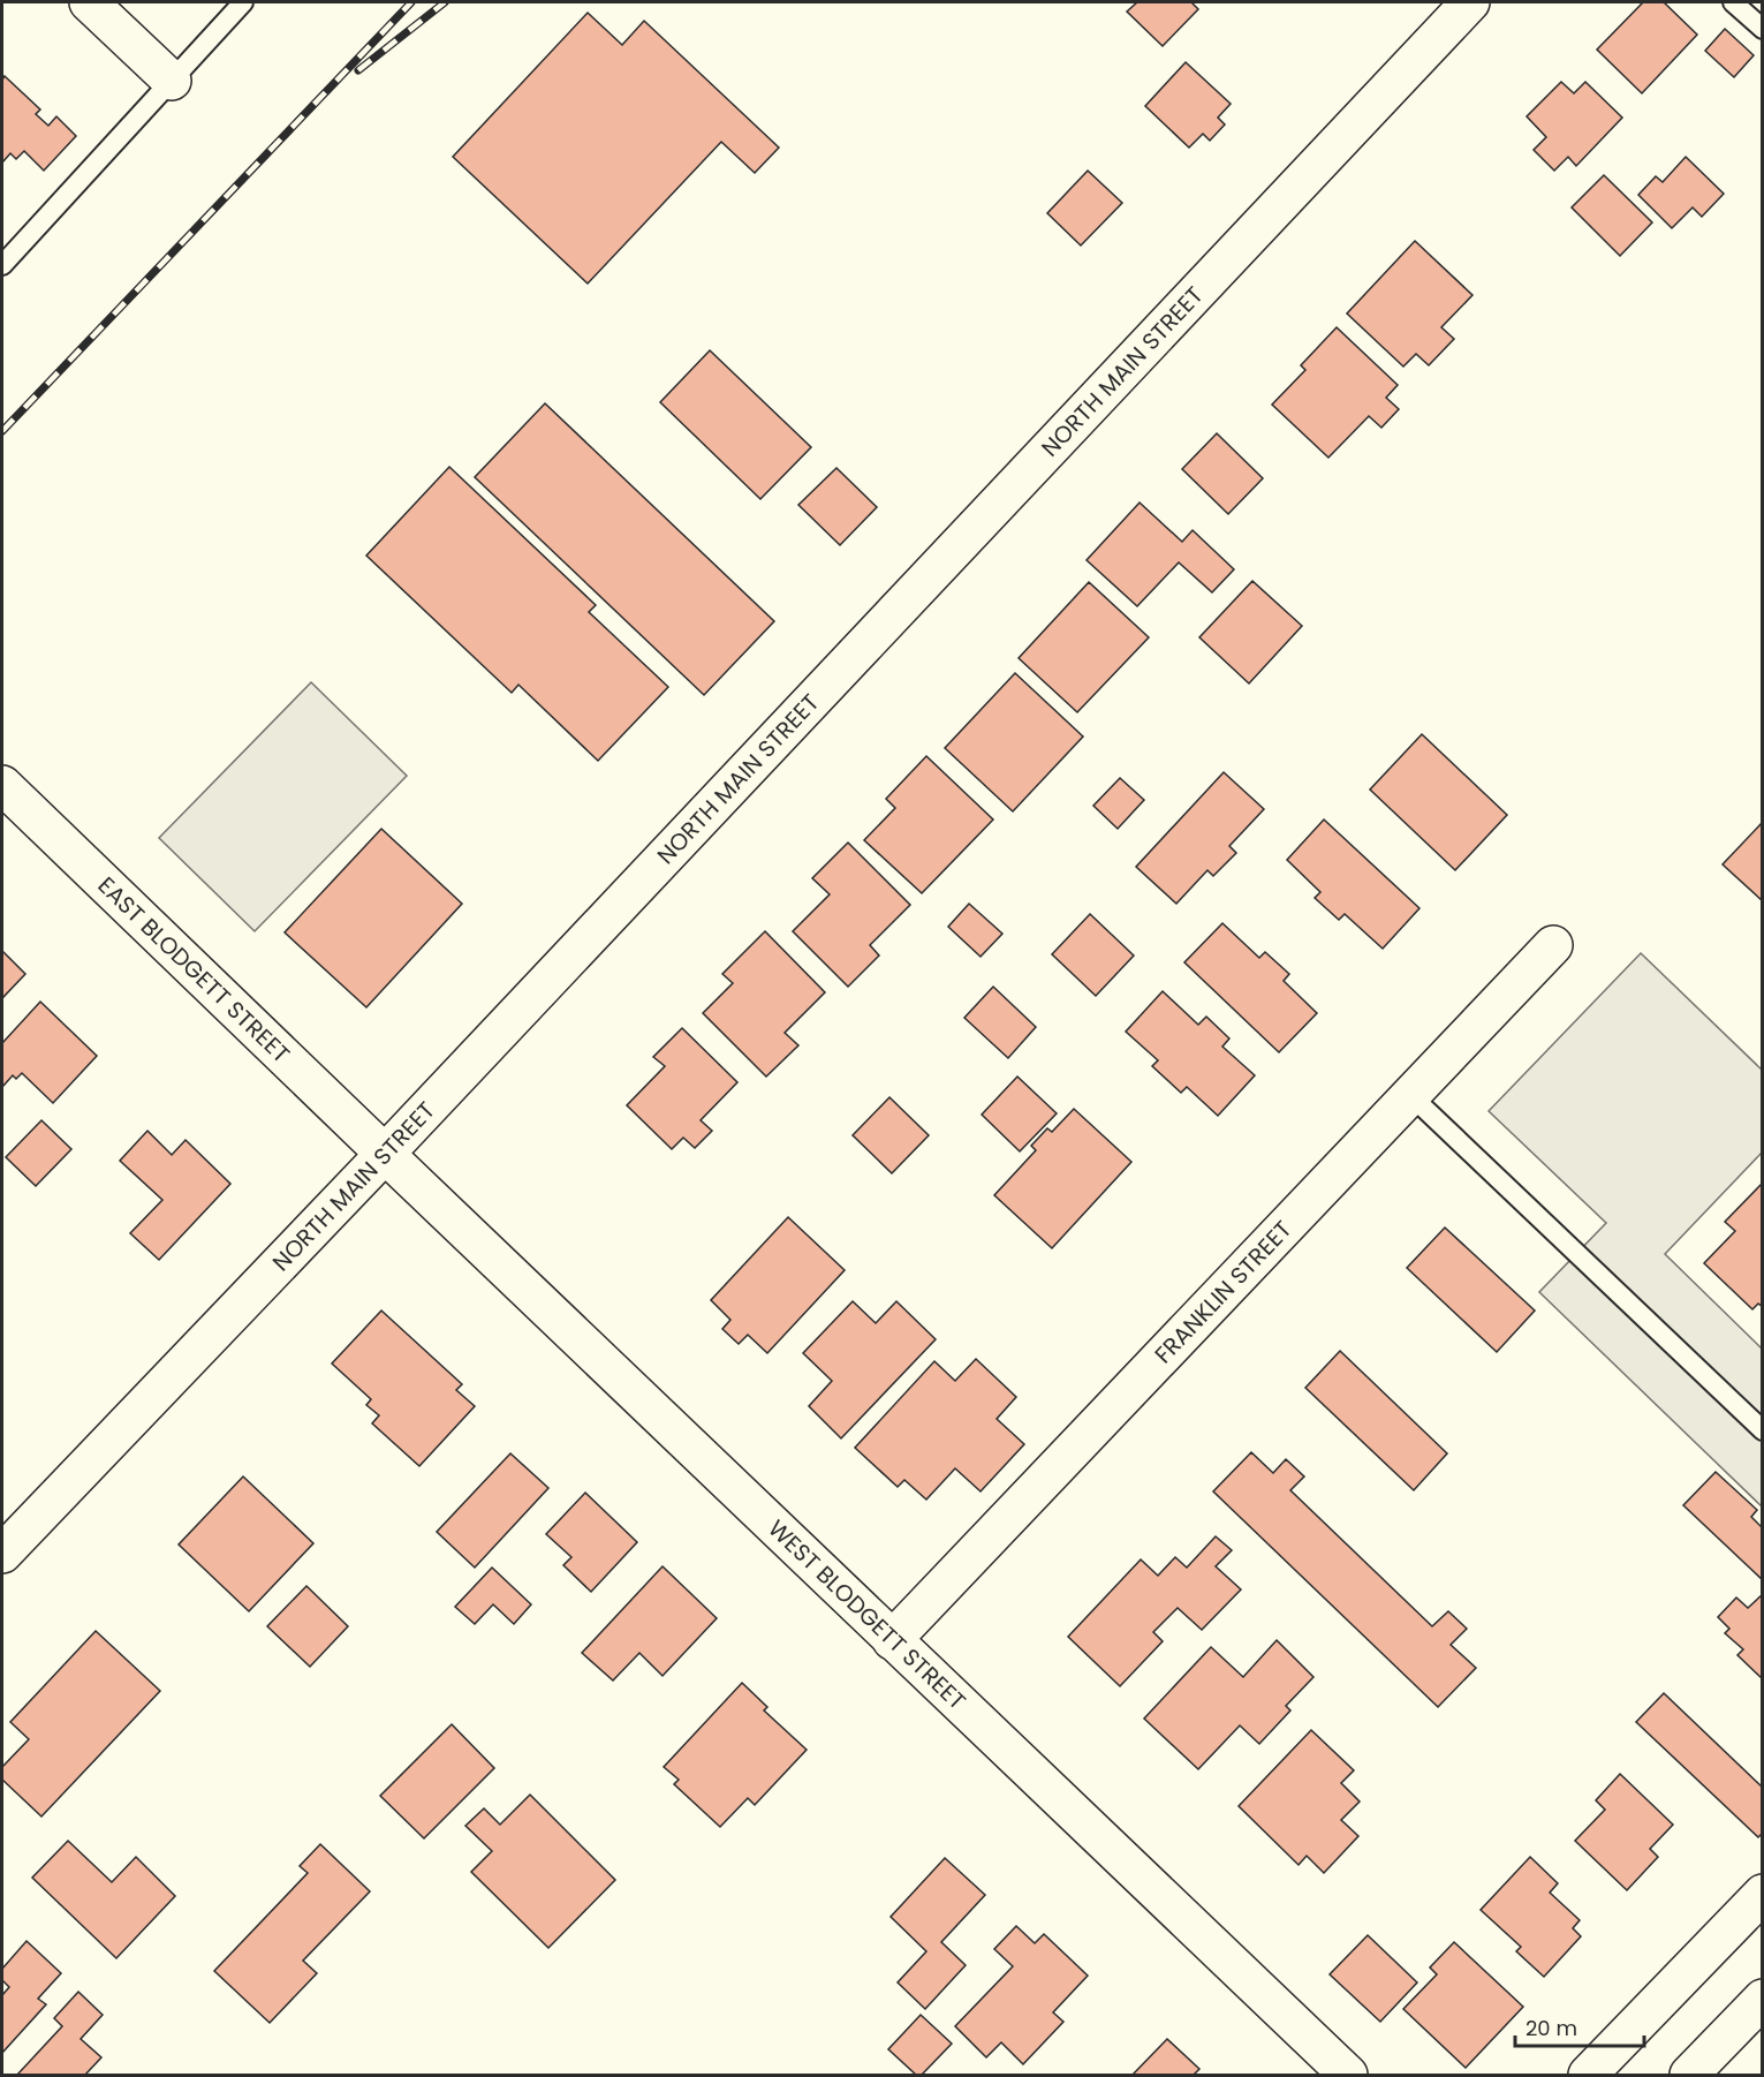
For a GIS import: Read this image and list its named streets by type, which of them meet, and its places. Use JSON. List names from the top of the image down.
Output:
{
  "streets": {
    "main road": [
      "NORTH MAIN STREET",
      "EAST BLODGETT STREET",
      "FRANKLIN STREET",
      "WEST BLODGETT STREET"
    ]
  },
  "crossings": [
    ["NORTH MAIN STREET", "EAST BLODGETT STREET"],
    ["NORTH MAIN STREET", "WEST BLODGETT STREET"],
    ["EAST BLODGETT STREET", "WEST BLODGETT STREET"],
    ["FRANKLIN STREET", "WEST BLODGETT STREET"]
  ],
  "scale_bar": "20 m"
}
